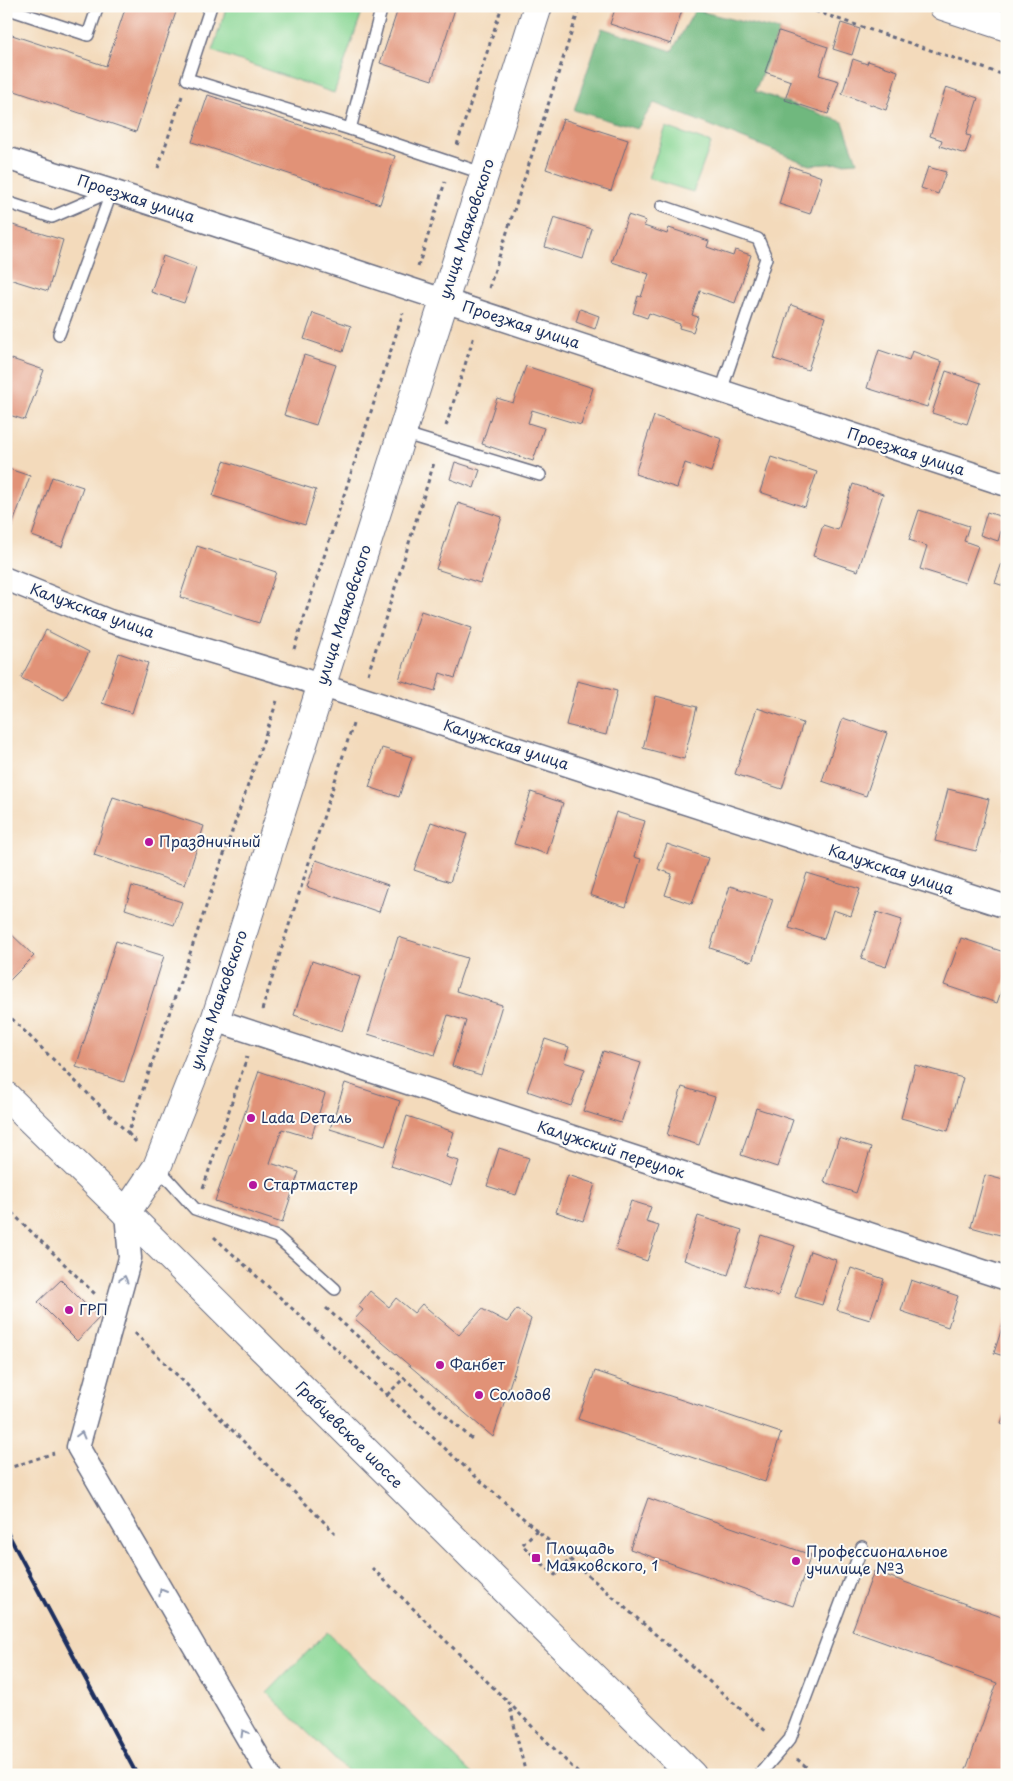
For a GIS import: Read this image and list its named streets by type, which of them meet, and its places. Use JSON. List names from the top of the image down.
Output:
{
  "streets": {
    "street": [
      "Проезжая улица",
      "улица Маяковского",
      "Калужская улица",
      "Калужский переулок",
      "Грабцевское шоссе"
    ]
  },
  "crossings": [
    ["Проезжая улица", "улица Маяковского"],
    ["улица Маяковского", "Калужская улица"],
    ["улица Маяковского", "Калужский переулок"],
    ["улица Маяковского", "Грабцевское шоссе"]
  ],
  "places": {
    "other": [
      "Праздничный",
      "Lada Dеталь",
      "Стартмастер",
      "ГРП",
      "Фанбет",
      "Солодов",
      "Профессиональное училище №3"
    ],
    "transit": ["Площадь Маяковского, 1"]
  }
}
